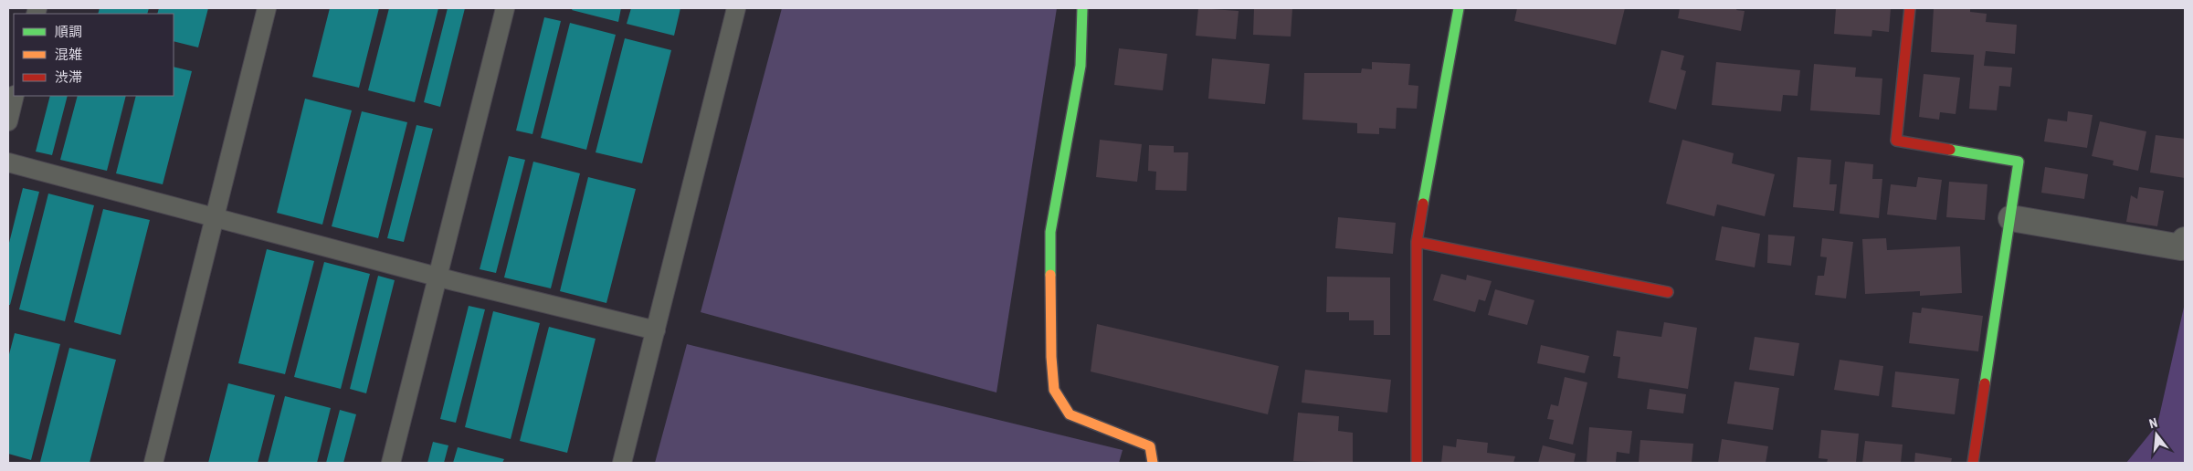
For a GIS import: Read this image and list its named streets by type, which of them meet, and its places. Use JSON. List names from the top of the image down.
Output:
{
  "legend": ["順調", "混雑", "渋滞"],
  "north": "top"
}
